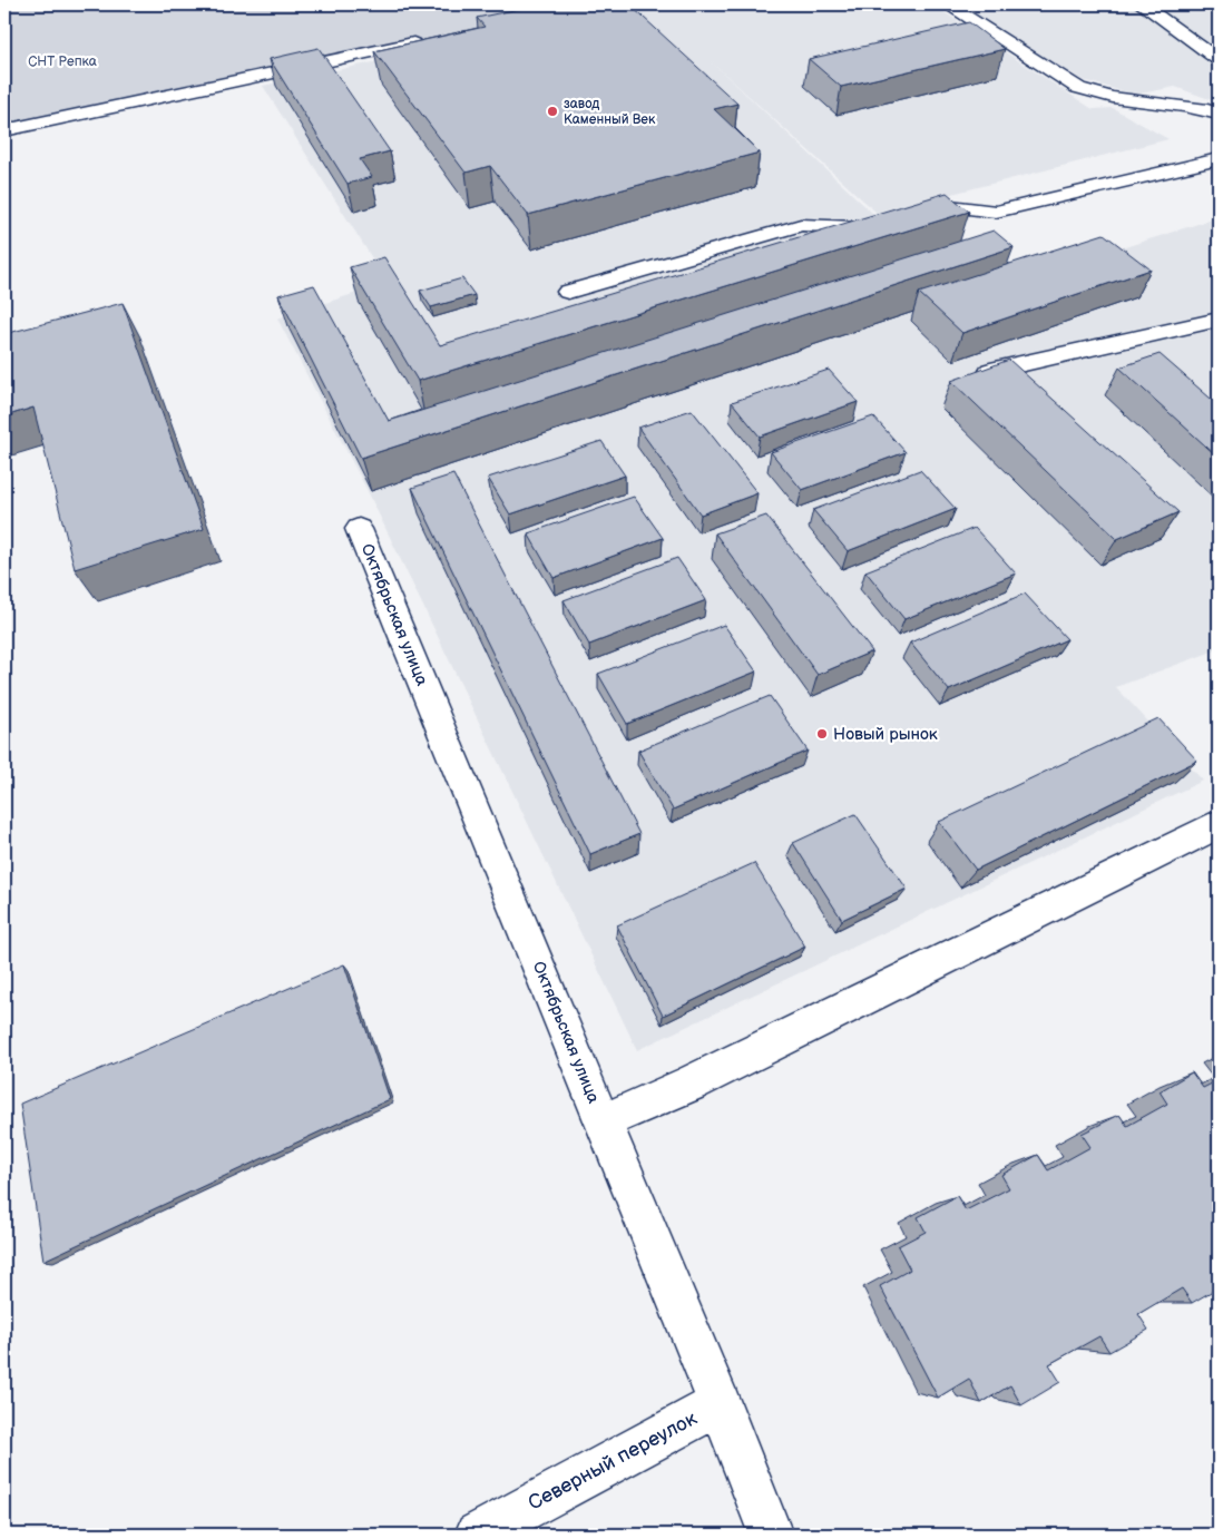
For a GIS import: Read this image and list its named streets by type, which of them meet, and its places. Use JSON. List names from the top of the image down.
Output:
{
  "streets": {
    "street": ["Октябрьская улица", "Северный переулок"]
  },
  "crossings": [
    ["Октябрьская улица", "Северный переулок"]
  ],
  "parks": ["СНТ Репка"],
  "places": ["завод Каменный Век", "Новый рынок"]
}
